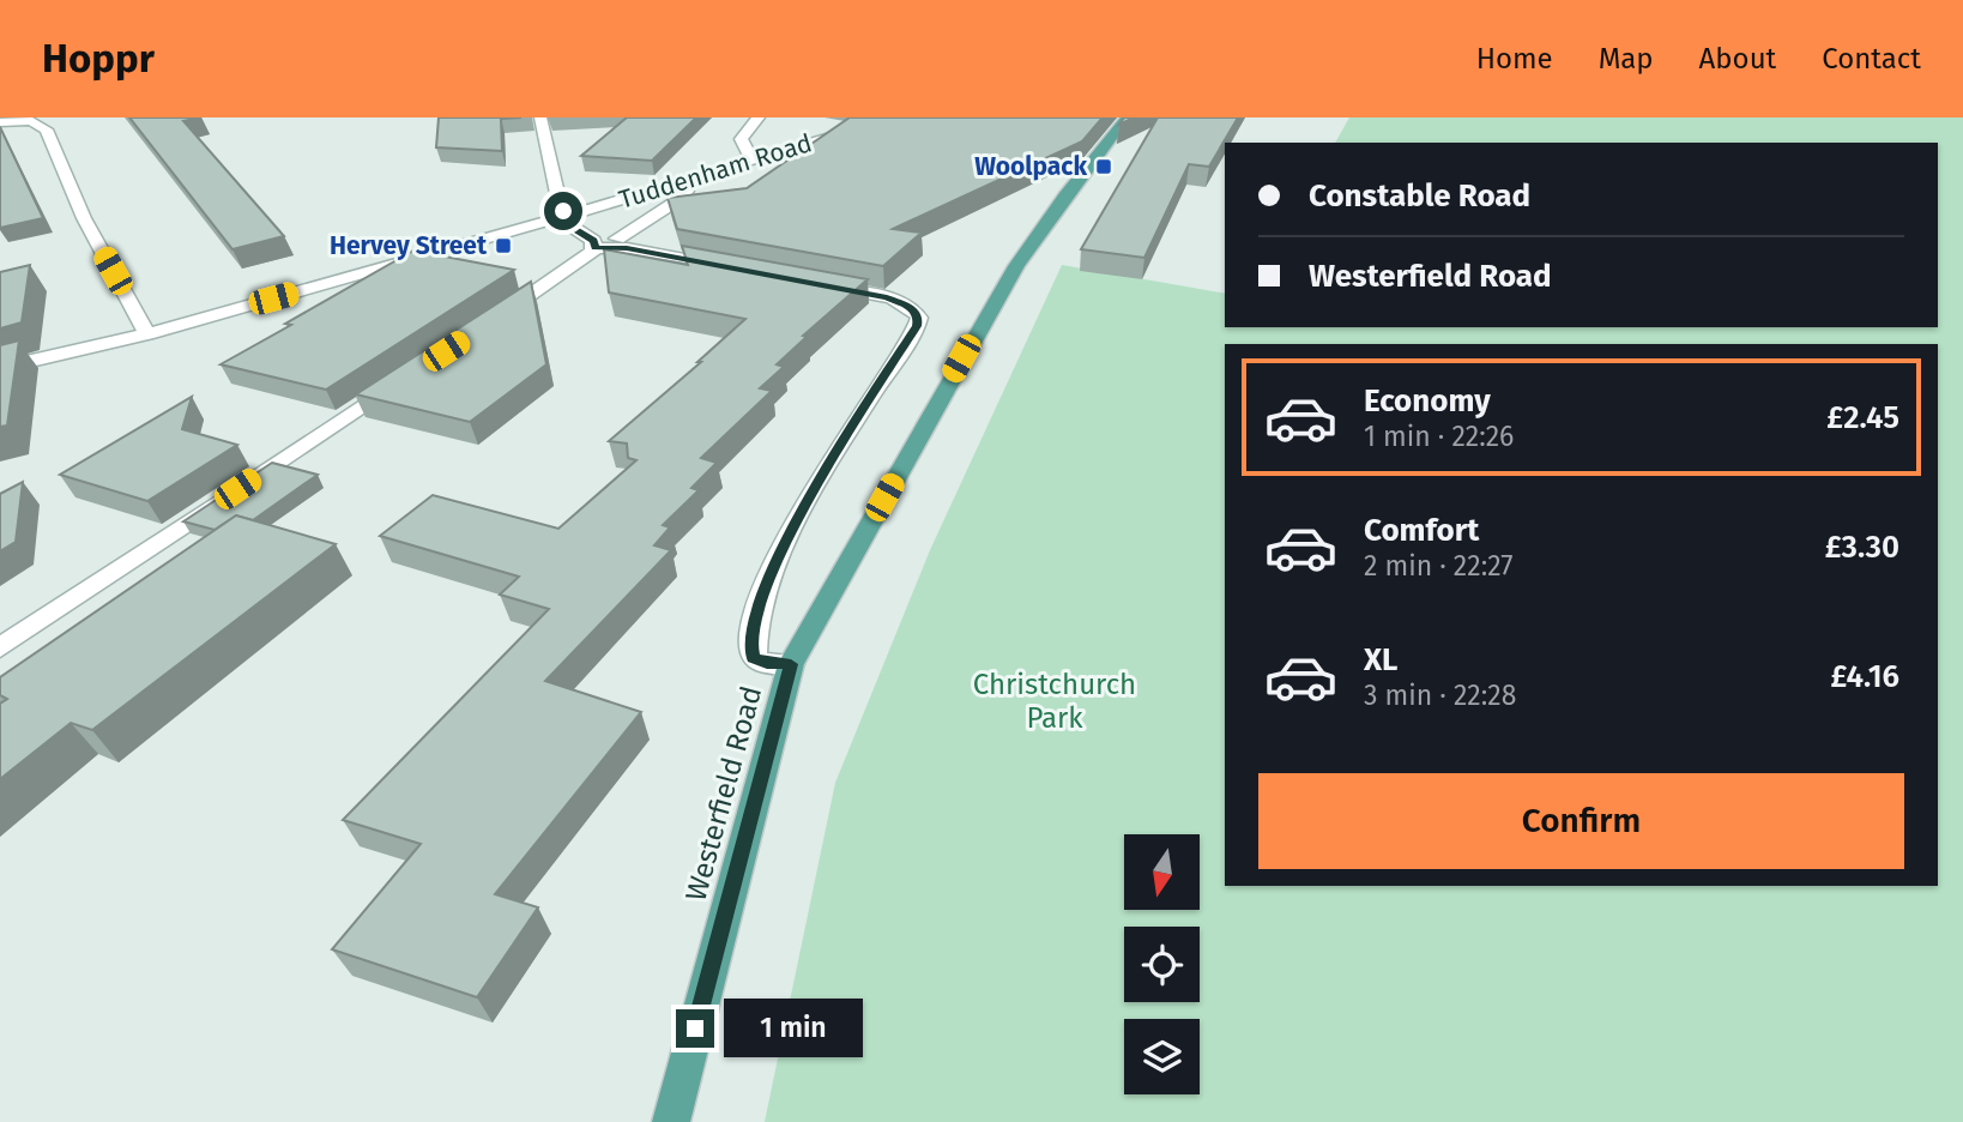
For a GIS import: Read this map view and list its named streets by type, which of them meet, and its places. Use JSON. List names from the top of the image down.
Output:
{
  "streets": {
    "main road": ["Westerfield Road"],
    "street": ["Tuddenham Road"]
  },
  "parks": ["Christchurch Park"],
  "places": {
    "transit": ["Woolpack", "Hervey Street"]
  },
  "north": "bottom",
  "page": {
    "header": "Hoppr",
    "nav": [
      "Home",
      "Map",
      "About",
      "Contact"
    ],
    "banner": ["Constable Road", "Westerfield Road"],
    "list": [
      {
        "name": "Economy",
        "note": "1 min · 22:26",
        "value": "£2.45"
      },
      {
        "name": "Comfort",
        "note": "2 min · 22:27",
        "value": "£3.30"
      },
      {
        "name": "XL",
        "note": "3 min · 22:28",
        "value": "£4.16"
      }
    ],
    "buttons": "Confirm",
    "bubble": "1 min"
  }
}
